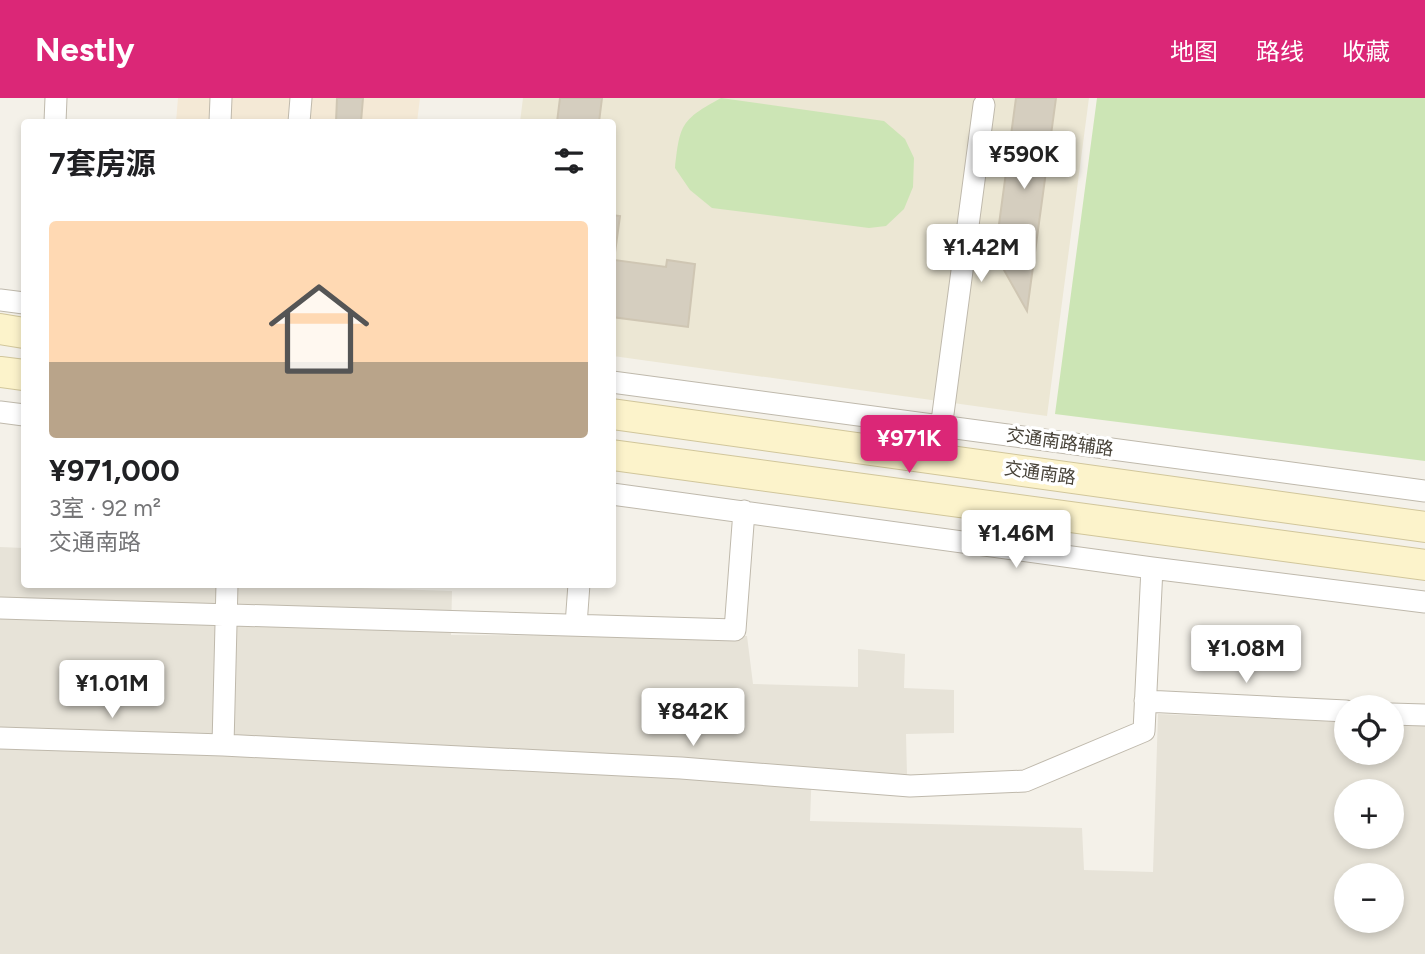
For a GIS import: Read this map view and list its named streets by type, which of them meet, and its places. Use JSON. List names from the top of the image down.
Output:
{
  "streets": {
    "main road": ["交通南路"],
    "street": ["交通南路辅路"]
  },
  "page": {
    "header": "Nestly",
    "nav": ["地图", "路线", "收藏"],
    "heading": "7套房源",
    "price": [
      "¥590K",
      "¥1.42M",
      "¥971K",
      "¥1.46M",
      "¥1.08M",
      "¥1.01M",
      "¥842K"
    ],
    "list": [
      {
        "name": "¥971,000",
        "note": "3室 · 92 m² · 交通南路"
      }
    ],
    "map_buttons": ["+", "−"]
  }
}
